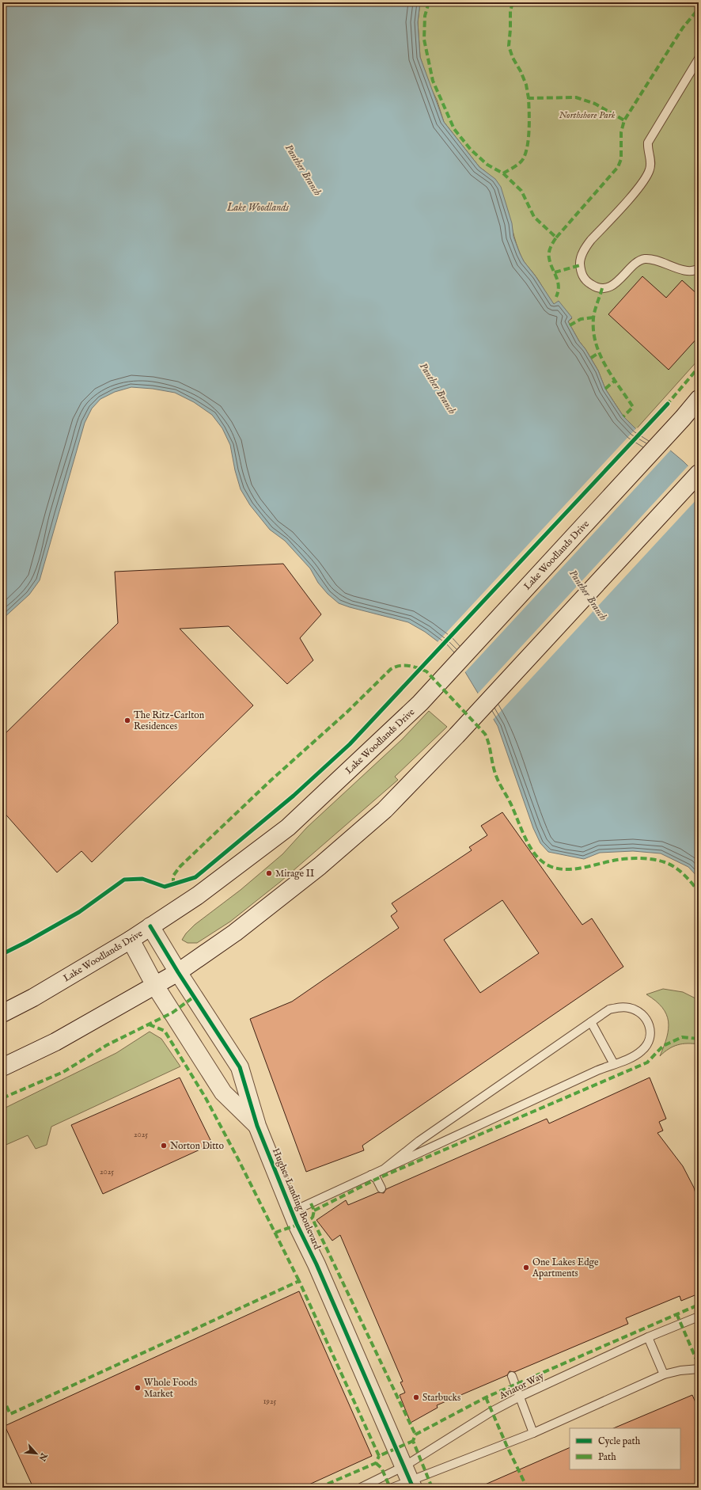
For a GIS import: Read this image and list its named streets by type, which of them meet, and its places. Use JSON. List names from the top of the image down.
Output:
{
  "streets": {
    "main road": ["Lake Woodlands Drive", "Hughes Landing Boulevard"],
    "lane": ["Aviator Way"]
  },
  "crossings": [
    ["Lake Woodlands Drive", "Hughes Landing Boulevard"],
    ["Hughes Landing Boulevard", "Aviator Way"]
  ],
  "water": ["Panther Branch", "Lake Woodlands"],
  "parks": ["Northshore Park"],
  "places": [
    "The Ritz-Carlton Residences",
    "Mirage II",
    "Norton Ditto",
    "One Lakes Edge Apartments",
    "Whole Foods Market",
    "Starbucks"
  ],
  "house_numbers": ["2025", "2025", "1925"],
  "legend": ["Cycle path", "Path"],
  "north": "bottom right"
}
